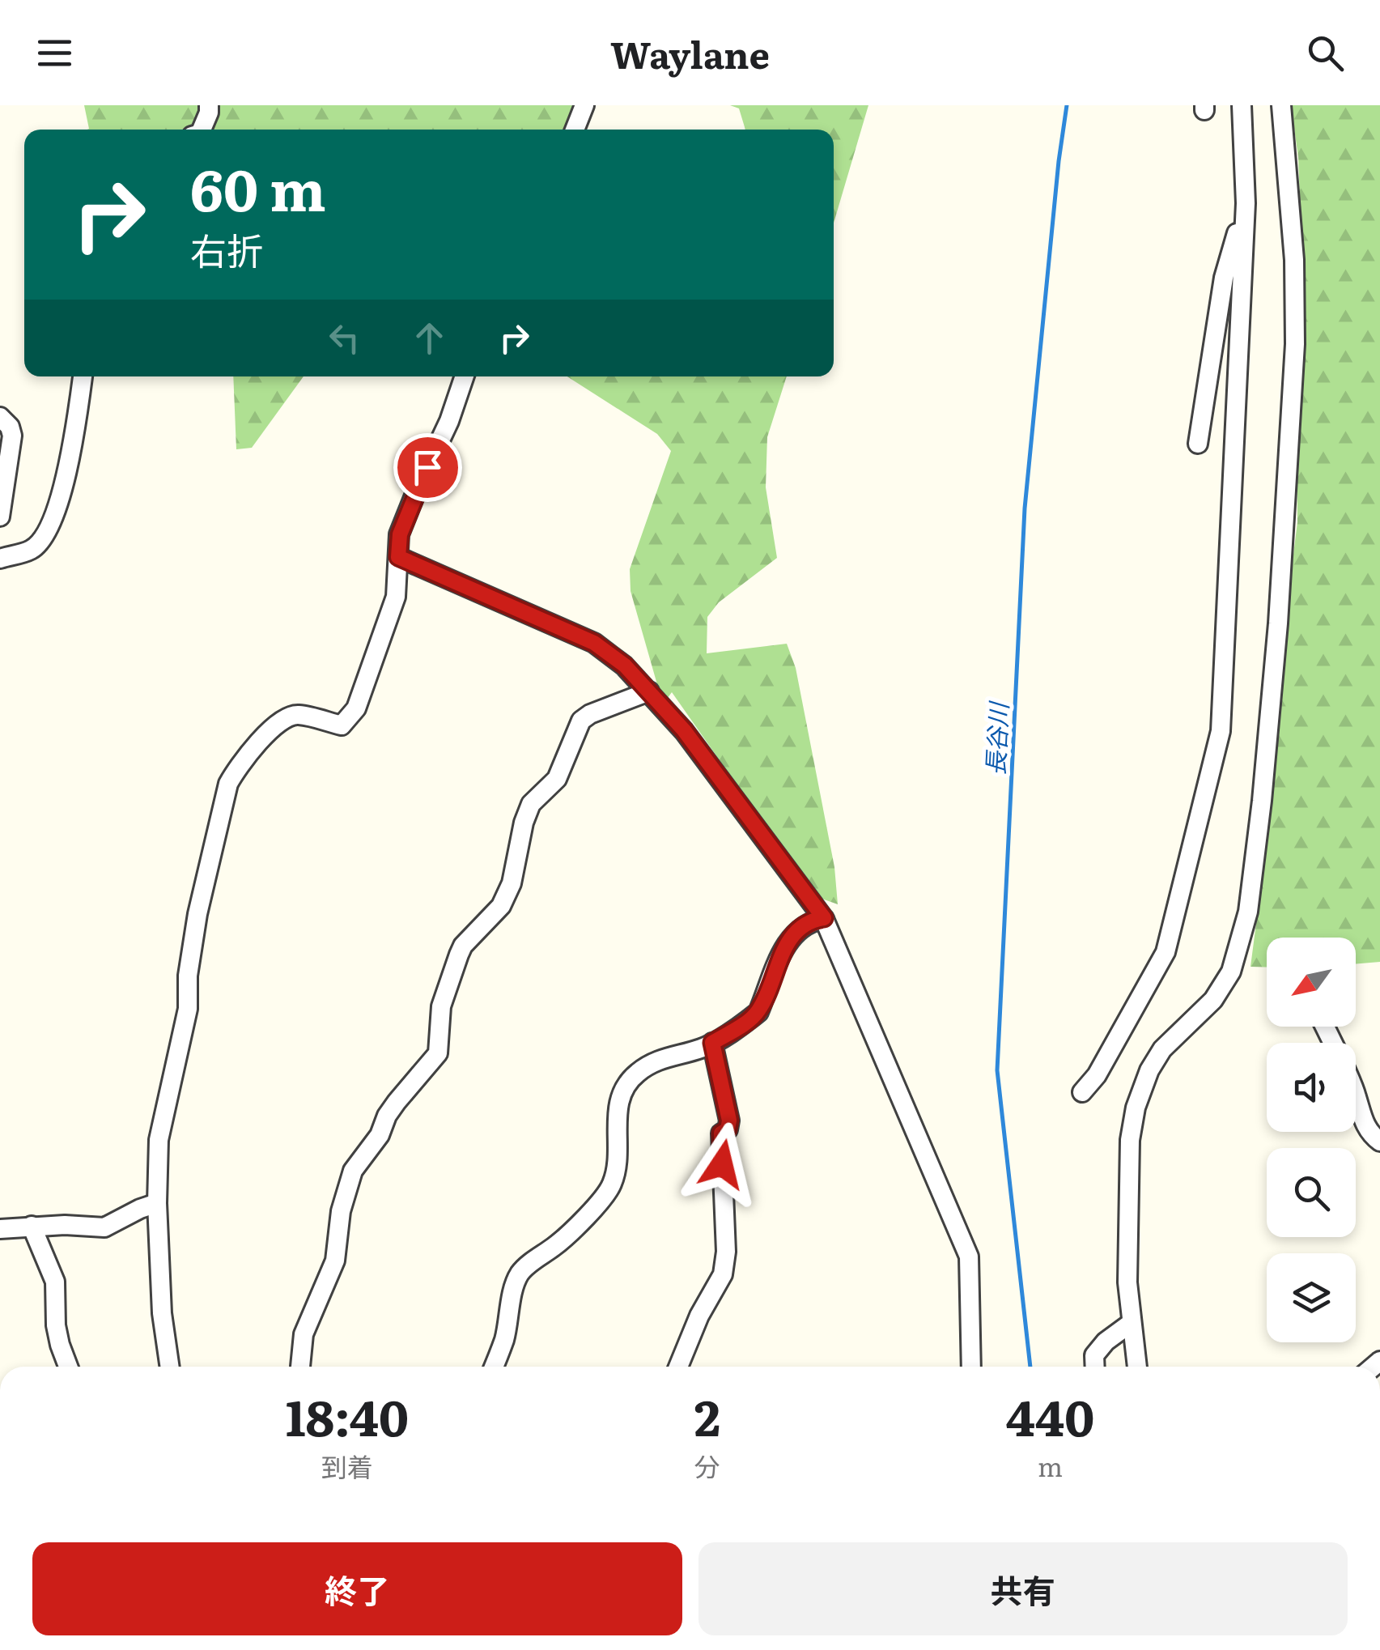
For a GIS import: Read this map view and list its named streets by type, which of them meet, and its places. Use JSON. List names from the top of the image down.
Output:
{
  "water": ["長谷川"],
  "north": "bottom left",
  "page": {
    "header": "Waylane",
    "turn": ["60 m", "右折"],
    "eta": [
      "18:40",
      "到着",
      "2",
      "分",
      "440",
      "m"
    ],
    "buttons": ["終了", "共有"]
  }
}
